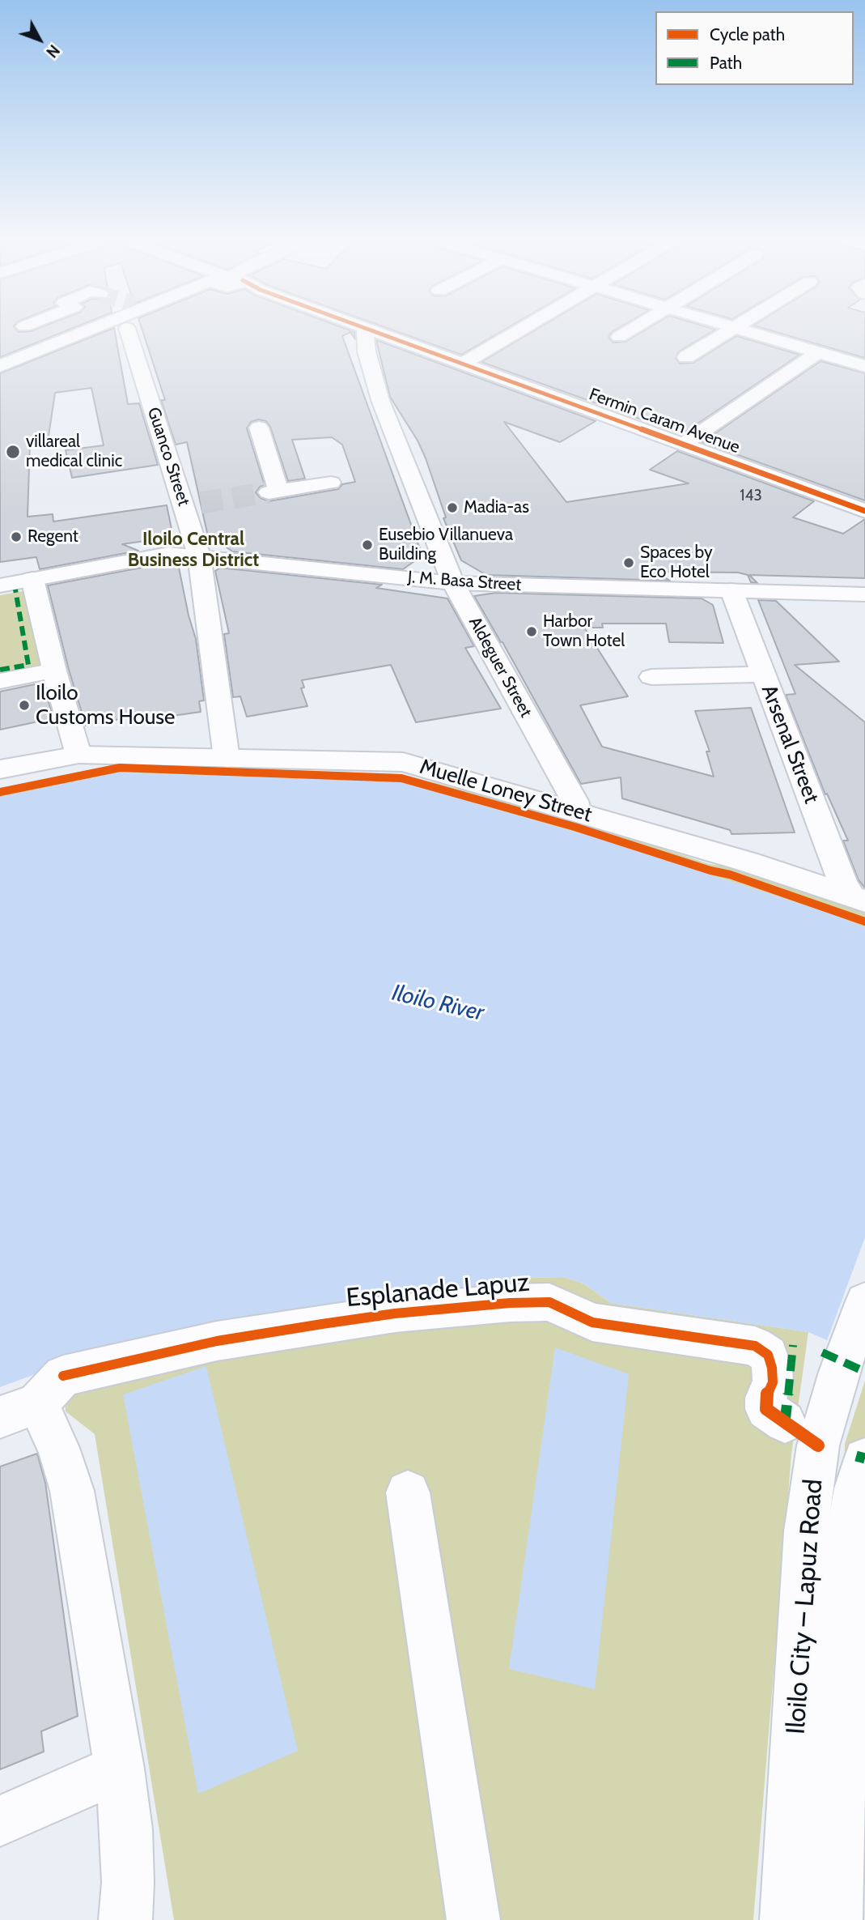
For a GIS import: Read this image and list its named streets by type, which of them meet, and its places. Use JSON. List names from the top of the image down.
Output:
{
  "streets": {
    "street": [
      "Fermin Caram Avenue",
      "Guanco Street",
      "J. M. Basa Street",
      "Aldeguer Street",
      "Arsenal Street",
      "Muelle Loney Street",
      "Esplanade Lapuz",
      "Iloilo City – Lapuz Road"
    ]
  },
  "crossings": [
    ["Guanco Street", "J. M. Basa Street"],
    ["Guanco Street", "Muelle Loney Street"],
    ["J. M. Basa Street", "Aldeguer Street"],
    ["J. M. Basa Street", "Arsenal Street"],
    ["Aldeguer Street", "Muelle Loney Street"],
    ["Arsenal Street", "Muelle Loney Street"]
  ],
  "districts": ["Iloilo Central Business District"],
  "water": ["Iloilo River"],
  "places": [
    "villareal medical clinic",
    "Madia-as",
    "Regent",
    "Eusebio Villanueva Building",
    "Spaces by Eco Hotel",
    "Harbor Town Hotel",
    "Iloilo Customs House"
  ],
  "house_numbers": ["143"],
  "legend": ["Cycle path", "Path"],
  "north": "bottom right"
}
